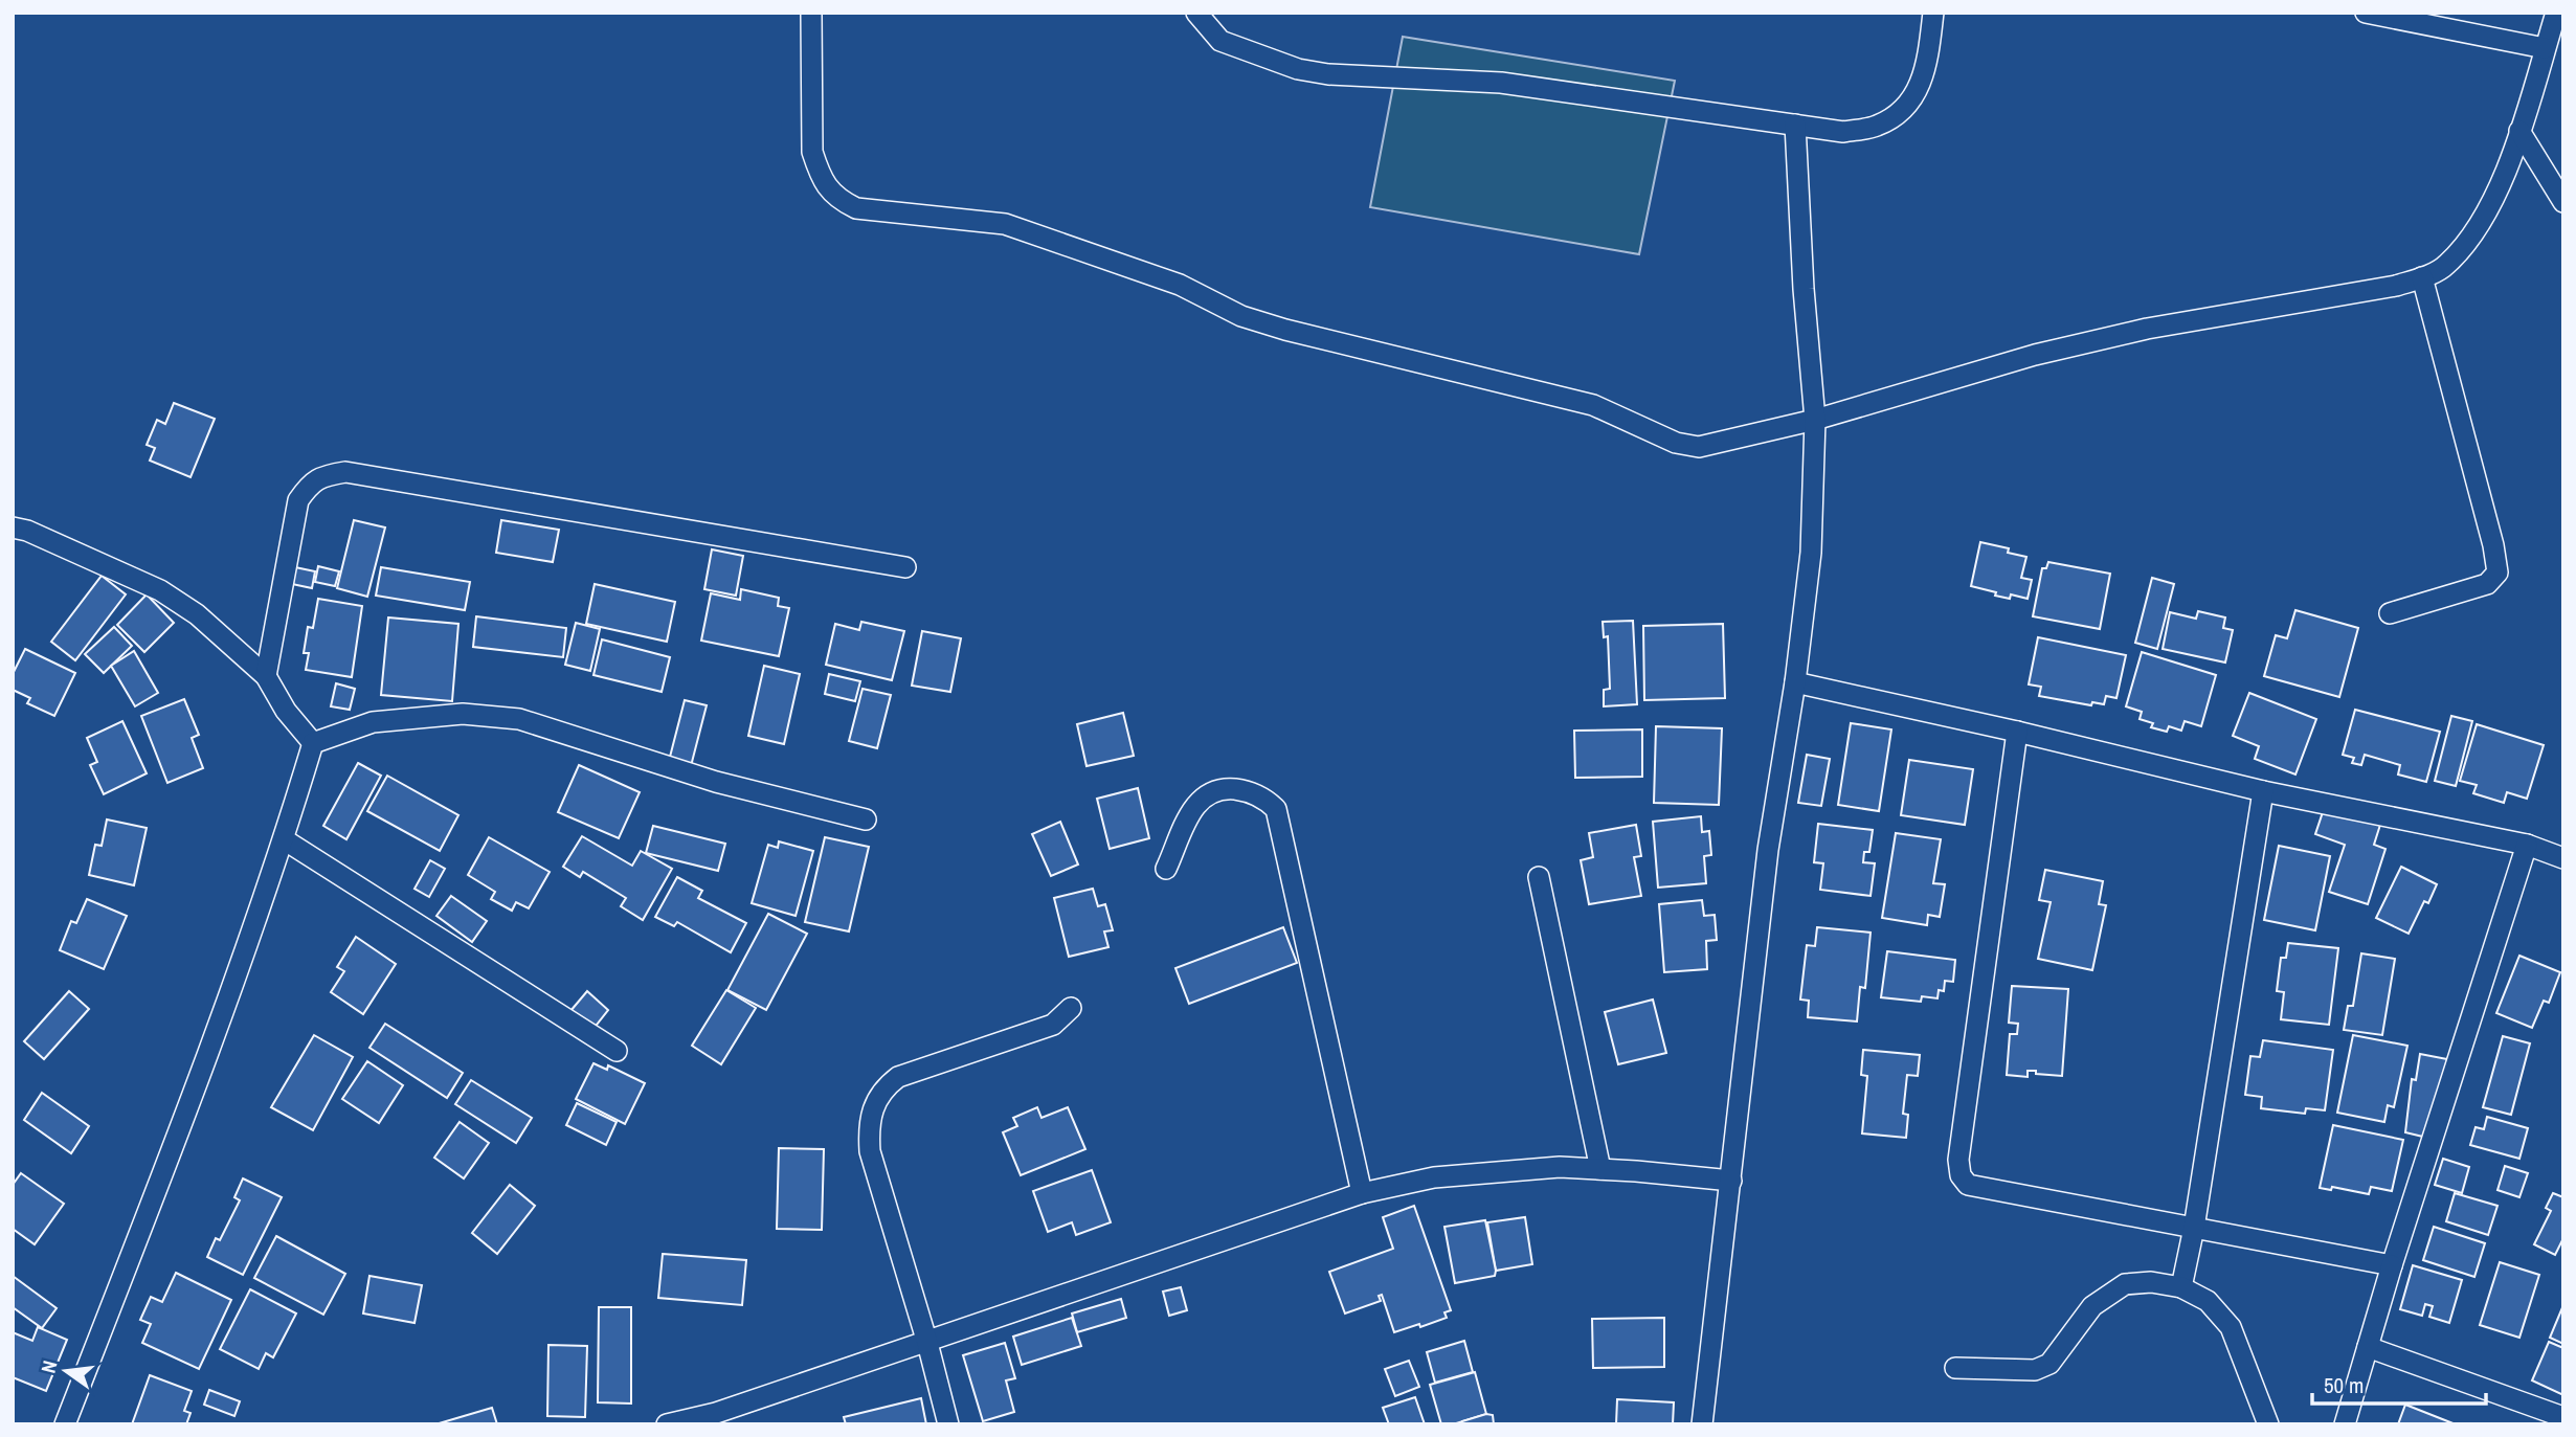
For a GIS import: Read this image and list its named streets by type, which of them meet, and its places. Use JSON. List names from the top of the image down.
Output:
{
  "scale_bar": "50 m",
  "north": "left"
}
